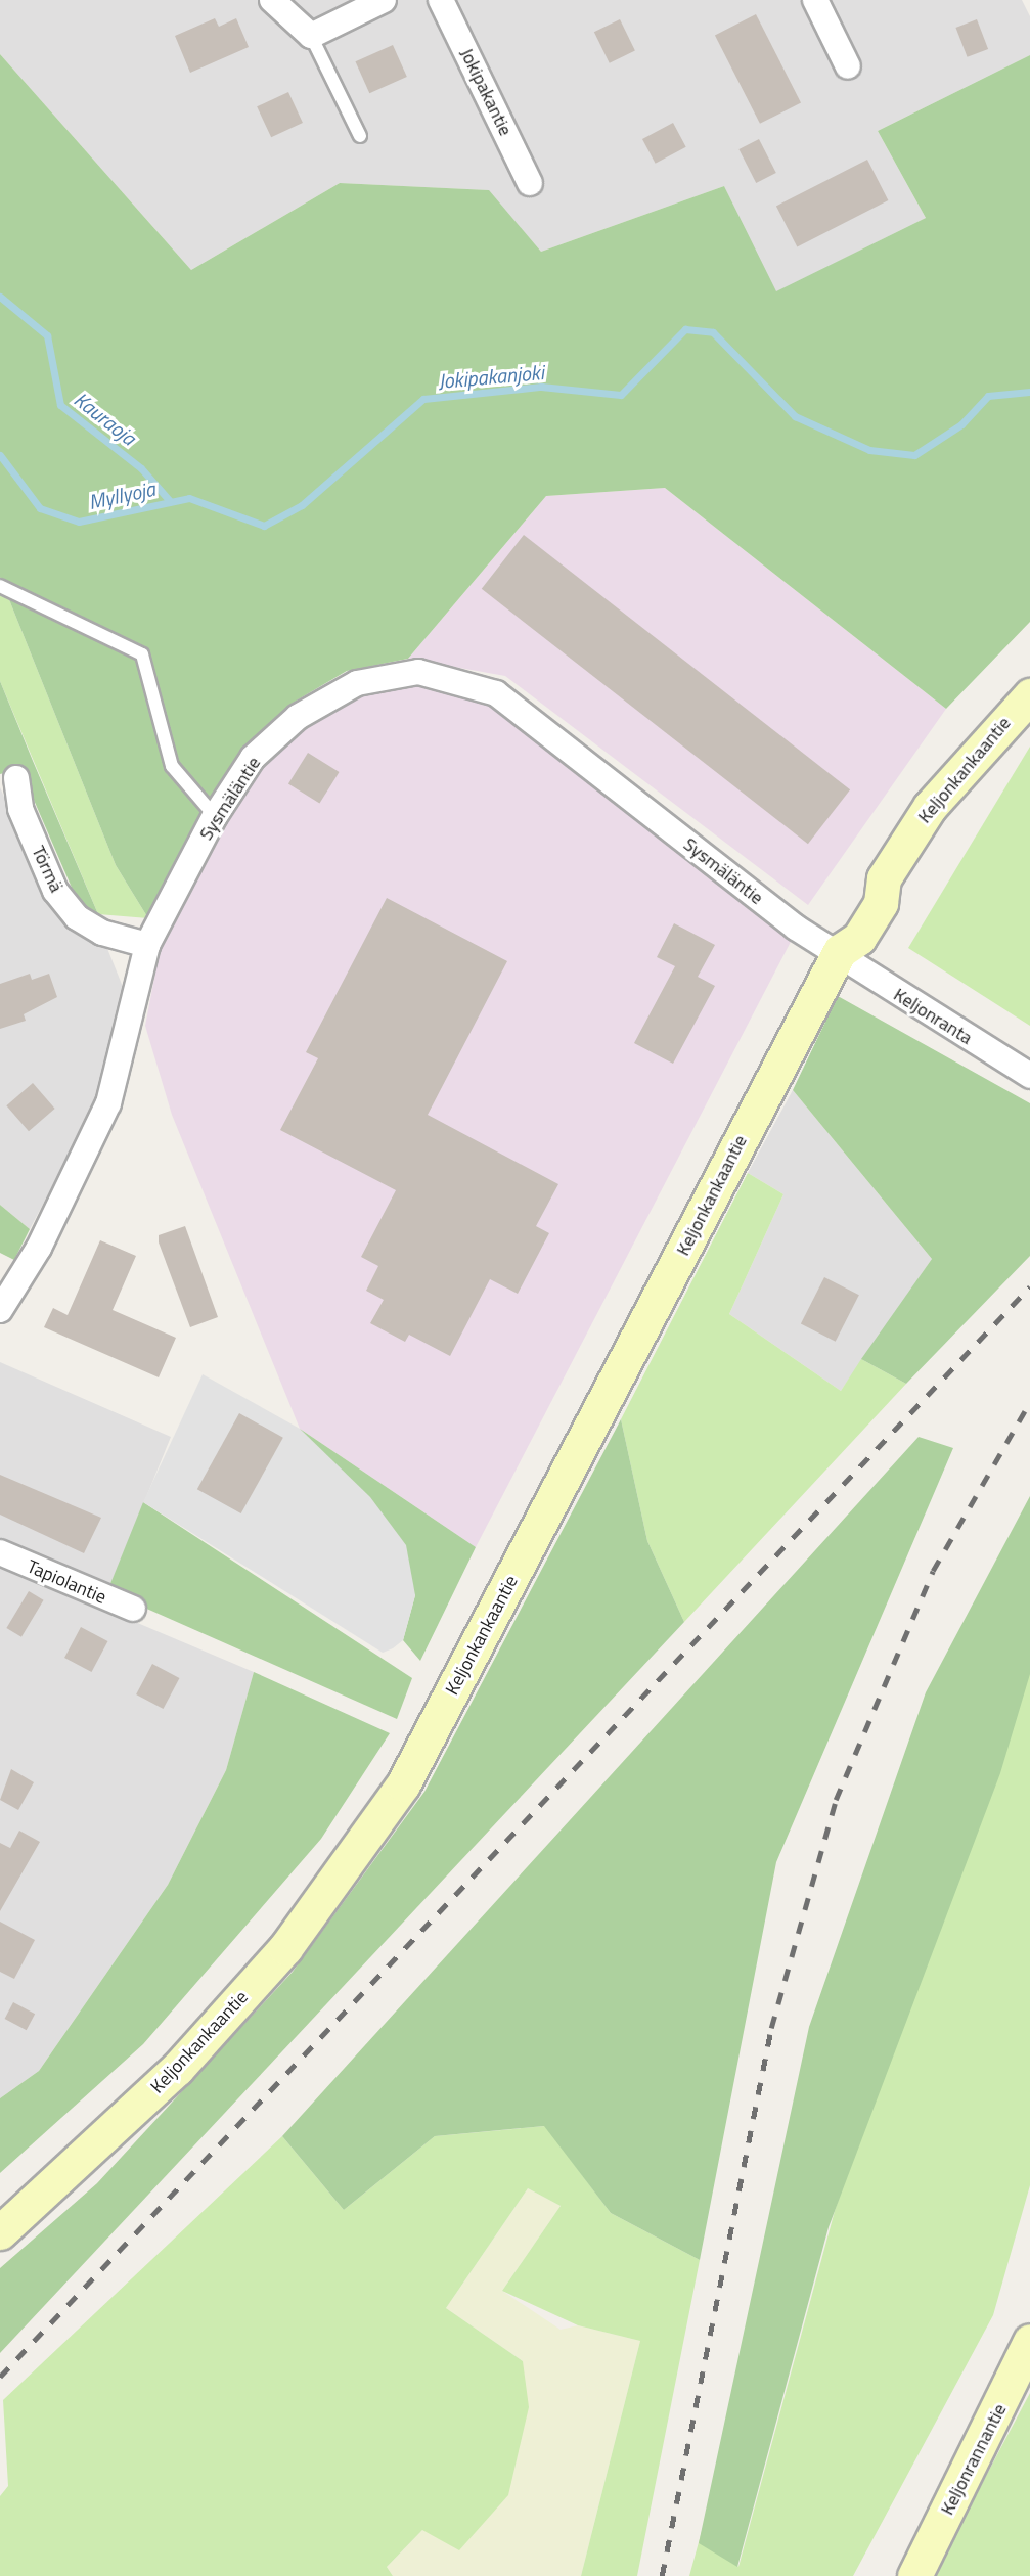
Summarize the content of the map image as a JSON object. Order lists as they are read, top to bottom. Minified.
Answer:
{"streets":{"main road":["Keljonkankaantie","Keljonrannantie"],"street":["Jokipakantie","Sysmäläntie","Törmä","Keljonranta","Tapiolantie"]},"crossings":[["Keljonkankaantie","Sysmäläntie"],["Keljonkankaantie","Keljonranta"],["Sysmäläntie","Törmä"],["Sysmäläntie","Keljonranta"]],"water":["Jokipakanjoki","Kauraoja","Myllyoja"]}
